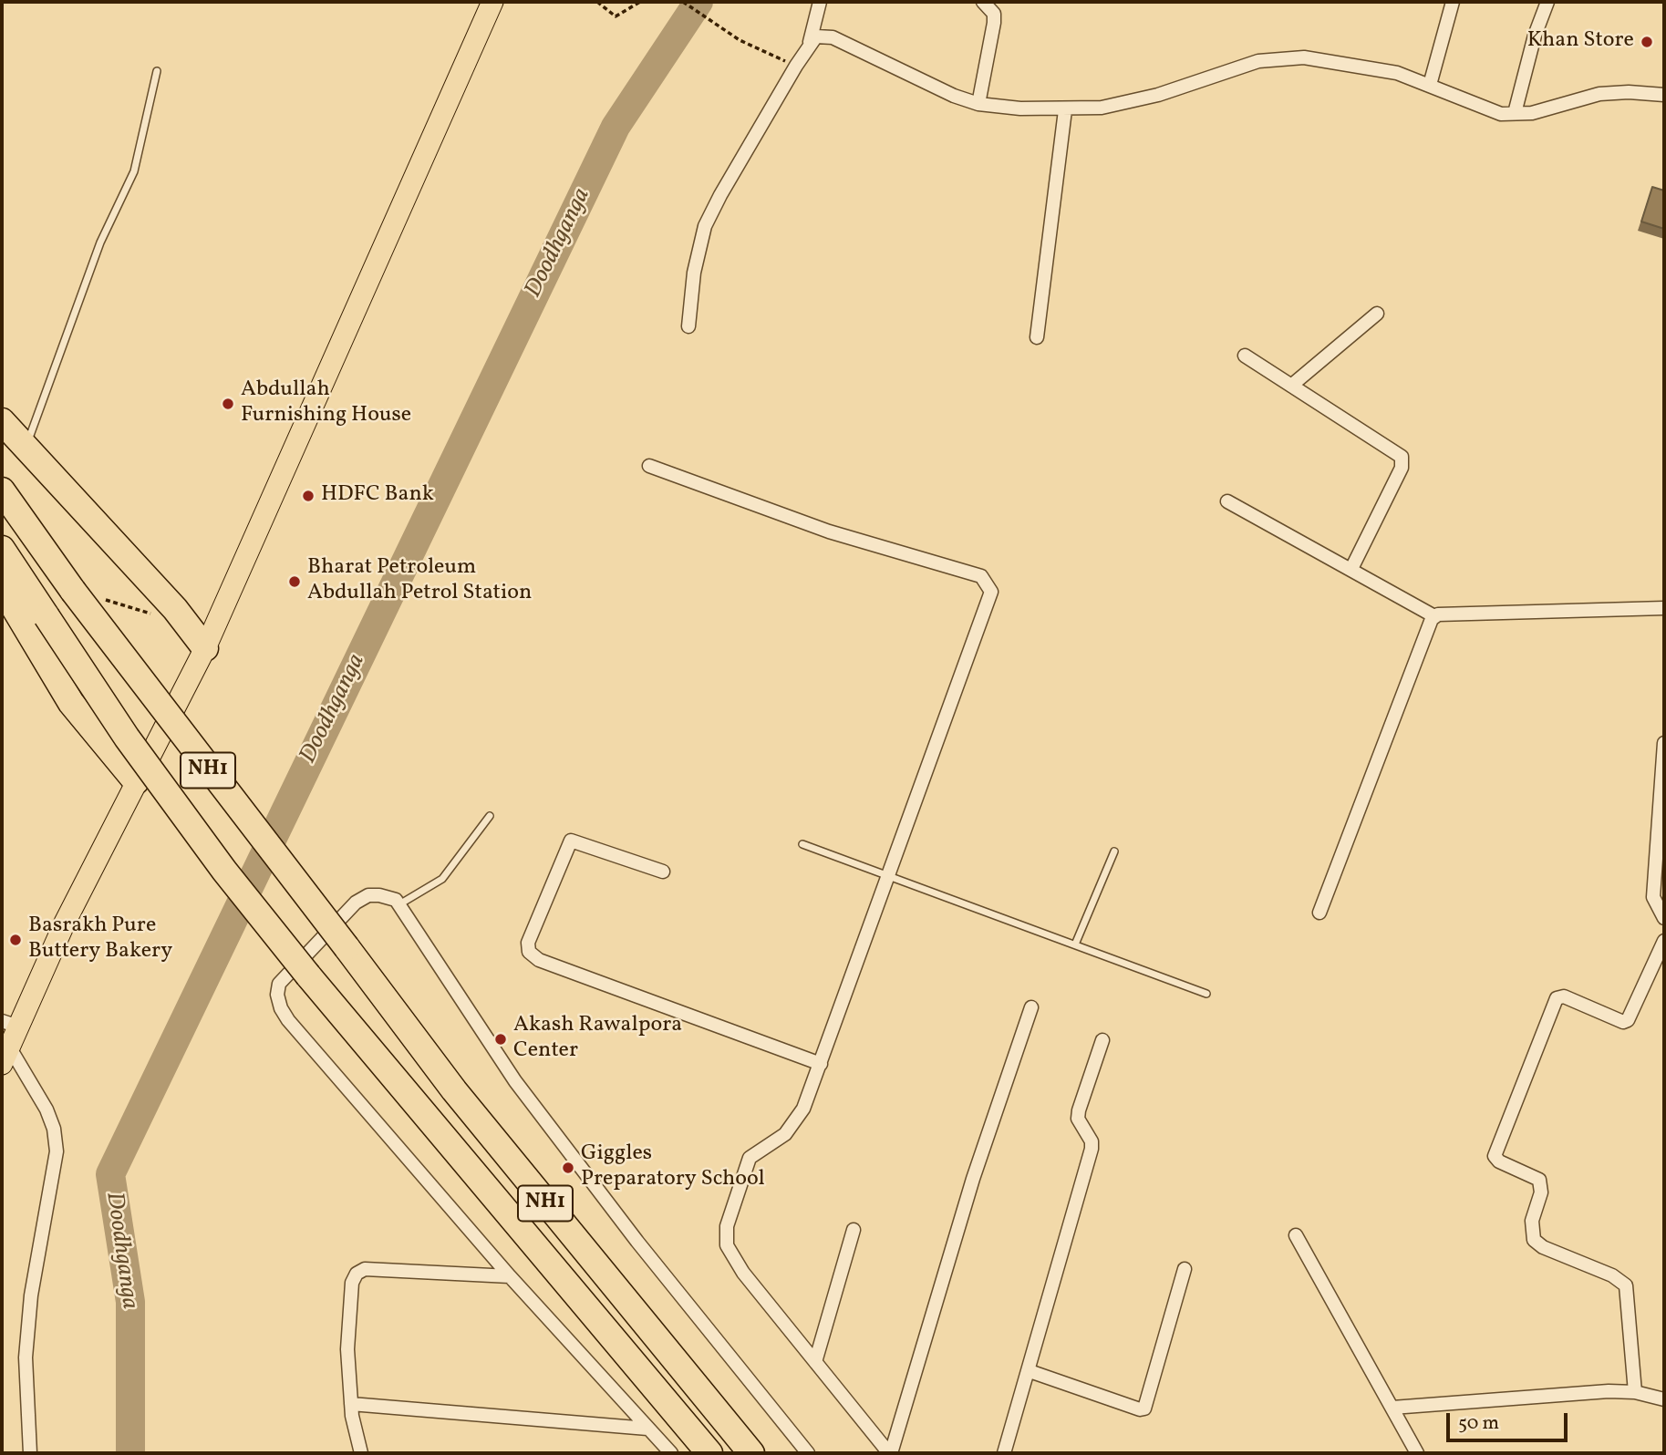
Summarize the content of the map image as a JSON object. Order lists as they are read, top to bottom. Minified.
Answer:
{"streets":{"highway":["NH1"]},"water":["Doodhganga"],"places":["Khan Store","Abdullah Furnishing House","HDFC Bank","Bharat Petroleum Abdullah Petrol Station","Basrakh Pure Buttery Bakery","Akash Rawalpora Center","Giggles Preparatory School"],"scale_bar":"50 m"}
